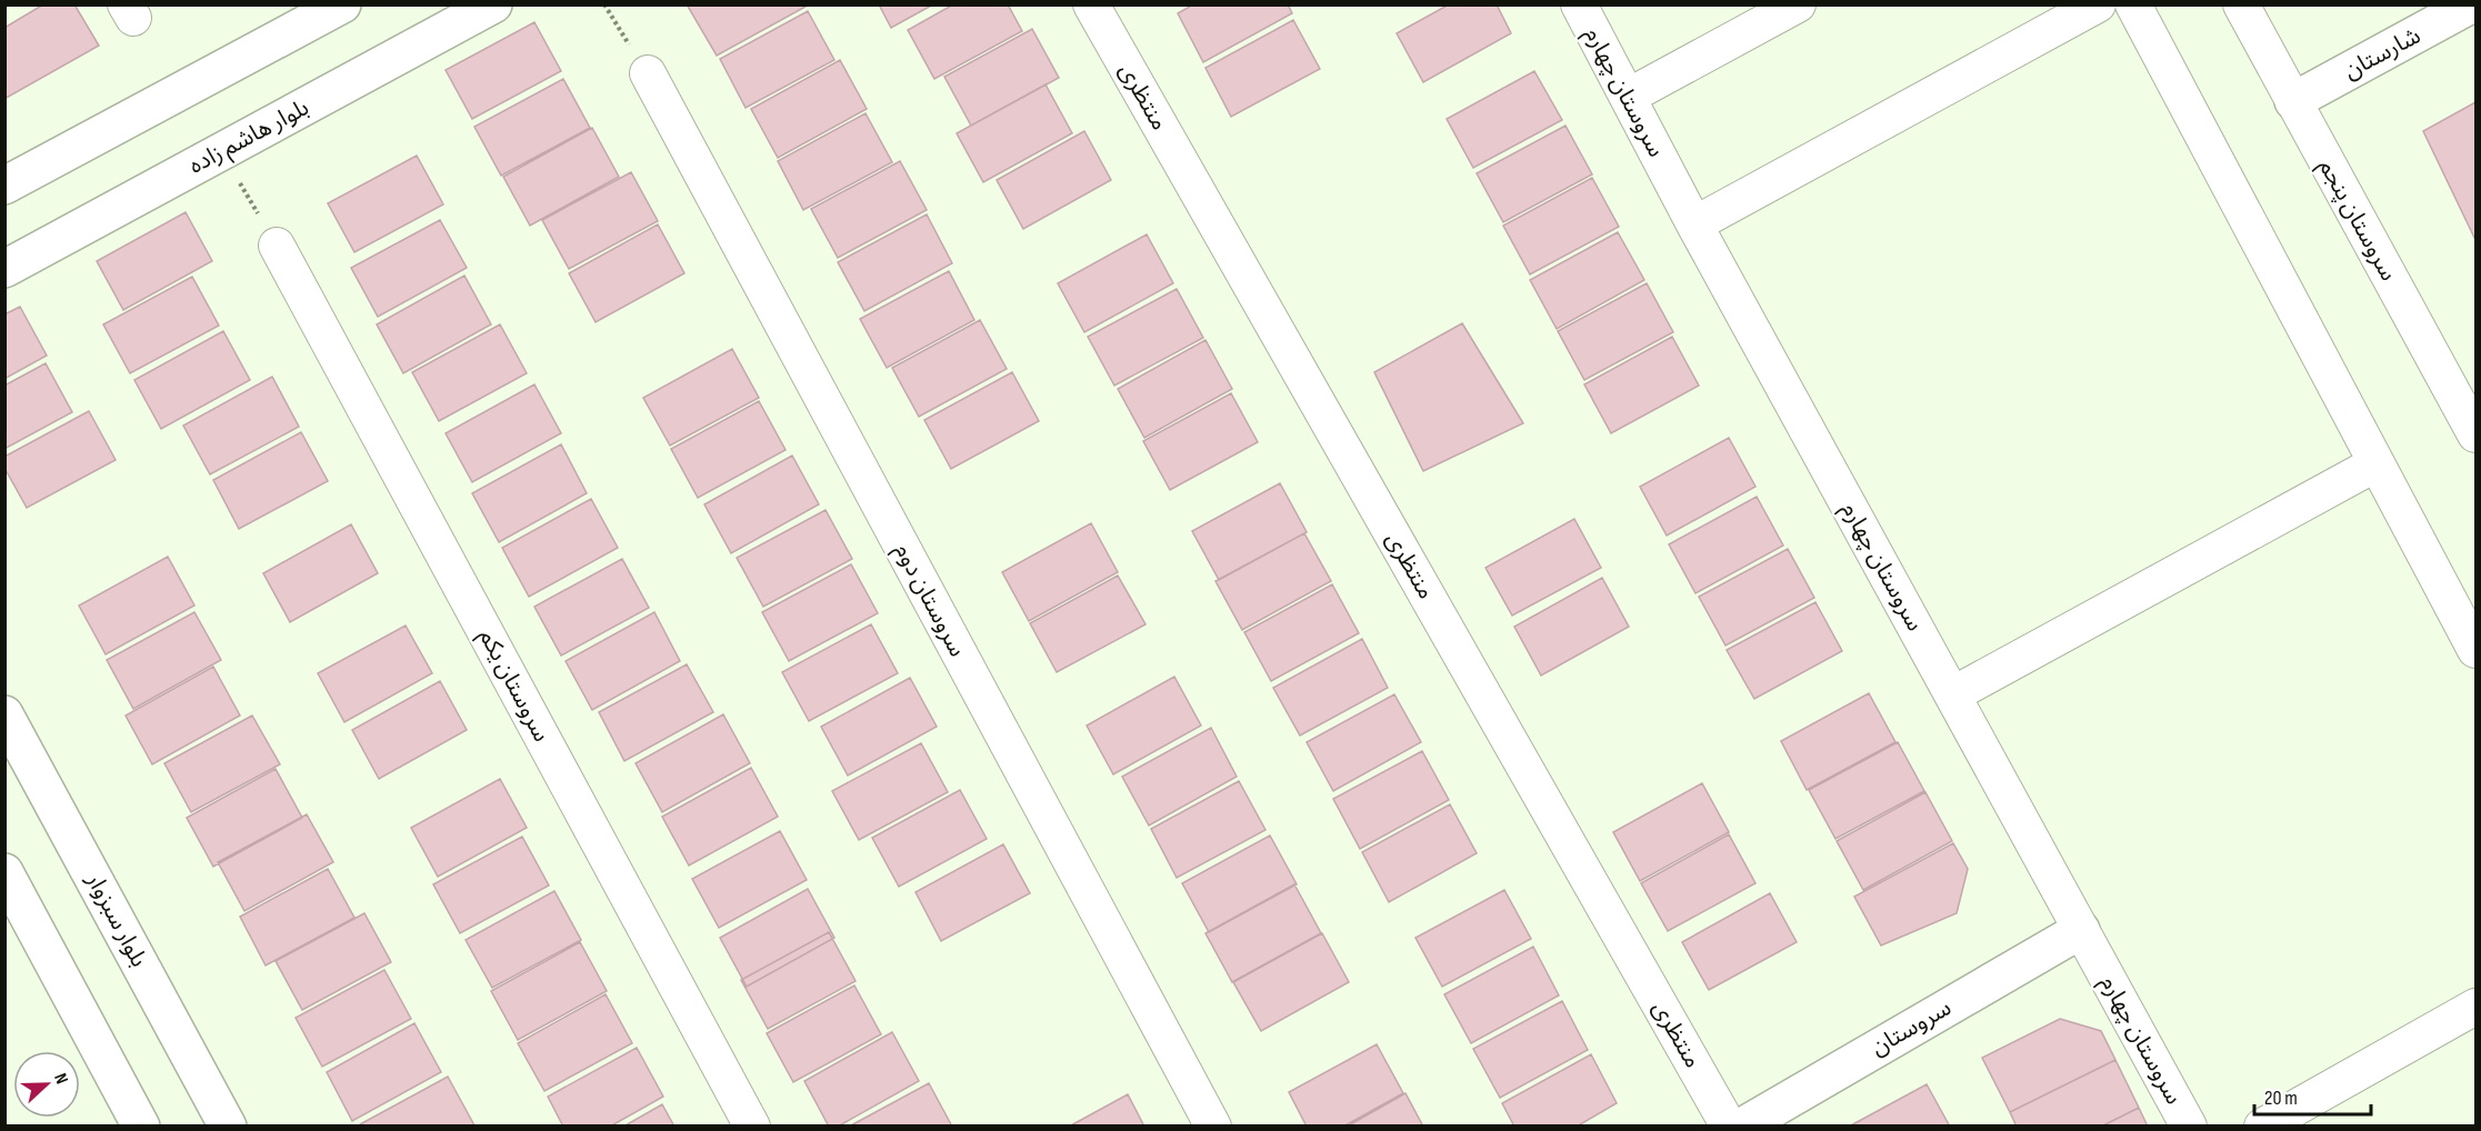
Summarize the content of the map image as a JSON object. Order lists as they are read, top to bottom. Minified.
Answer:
{"streets":{"street":["شارستان","سروستان چهارم","منتظری","بلوار هاشم زاده","سروستان پنجم","سروستان دوم","سروستان یکم","بلوار سبزوار","سروستان"]},"crossings":[["شارستان","سروستان پنجم"],["سروستان چهارم","سروستان"]],"scale_bar":"20 m","north":"right"}
